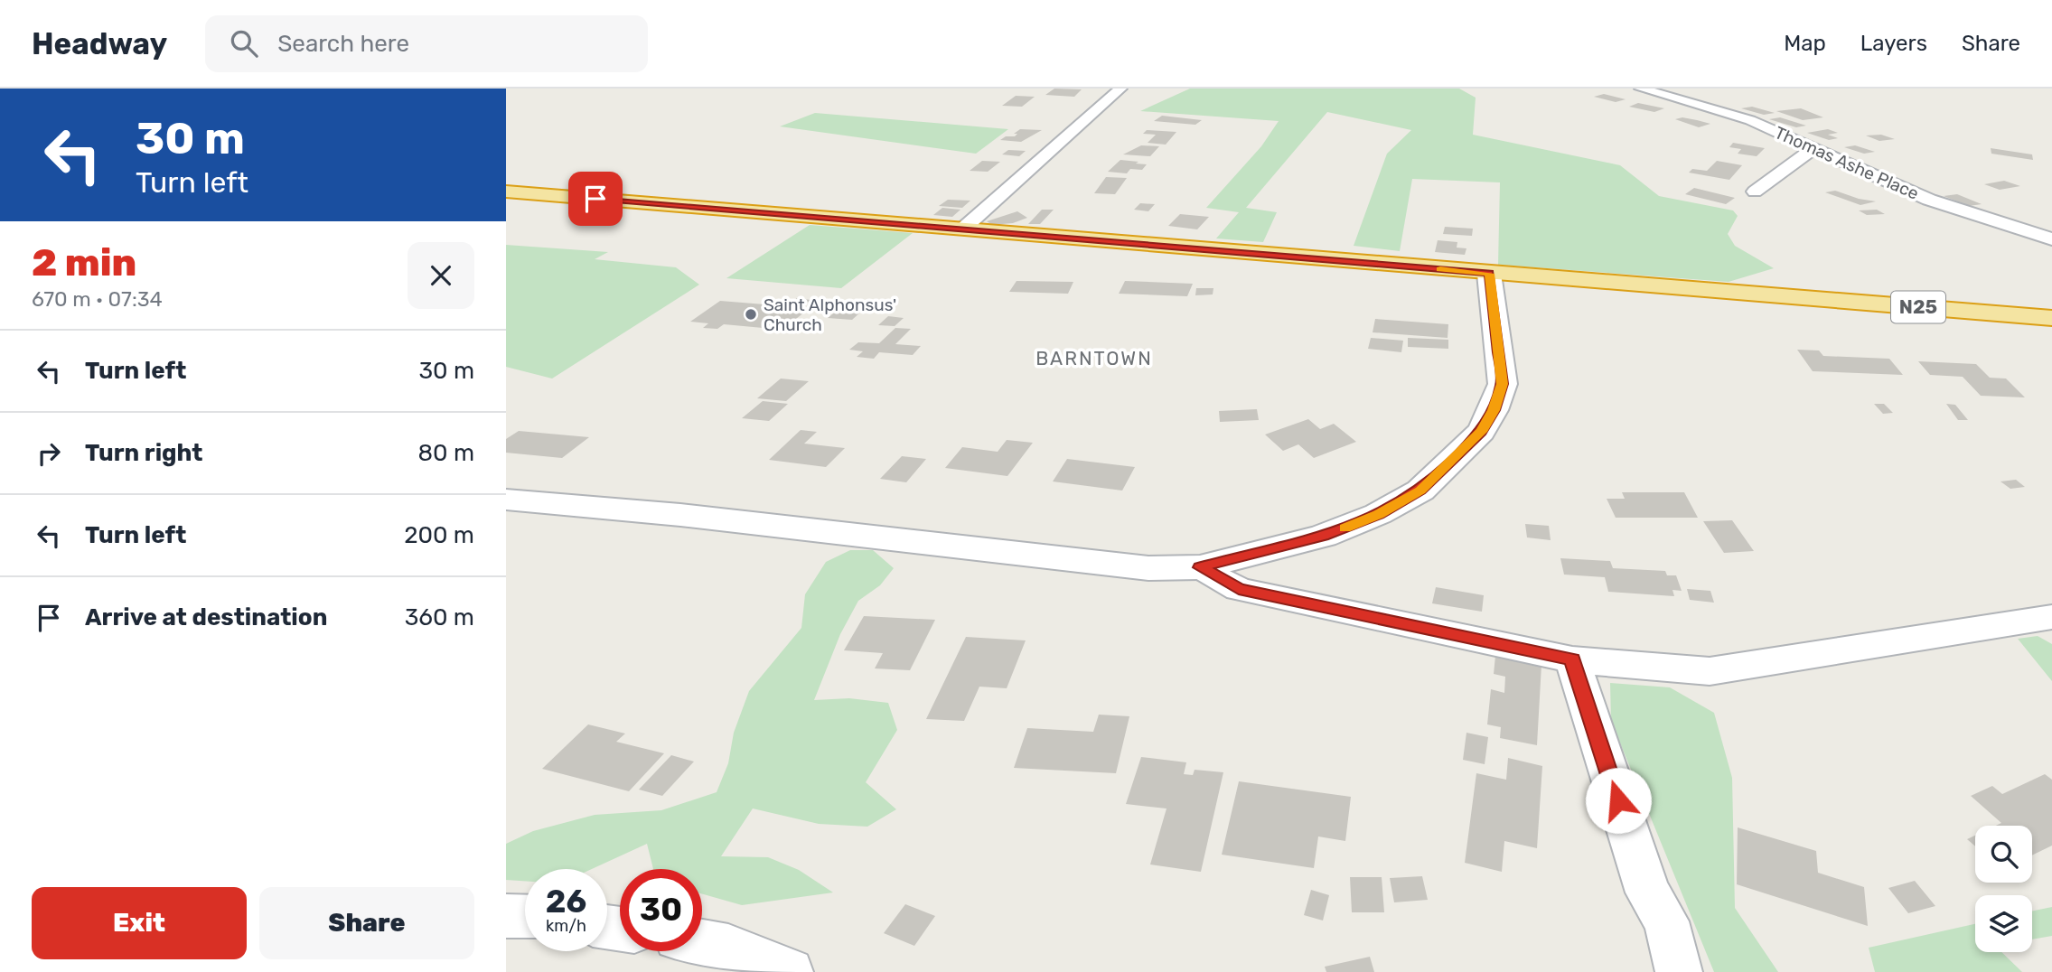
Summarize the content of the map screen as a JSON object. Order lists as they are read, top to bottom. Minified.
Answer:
{"streets":{"highway":["N25"],"street":["Thomas Ashe Place"]},"districts":["BARNTOWN"],"places":["Saint Alphonsus' Church"],"page":{"header":"Headway","search":"Search here","nav":["Map","Layers","Share"],"turn":["30 m","Turn left"],"heading":["2 min","670 m · 07:34"],"list":[{"name":"Turn left","value":"30 m"},{"name":"Turn right","value":"80 m"},{"name":"Turn left","value":"200 m"},{"name":"Arrive at destination","value":"360 m"}],"speed":"26 km/h","limit":"30","buttons":["Exit","Share"]}}
